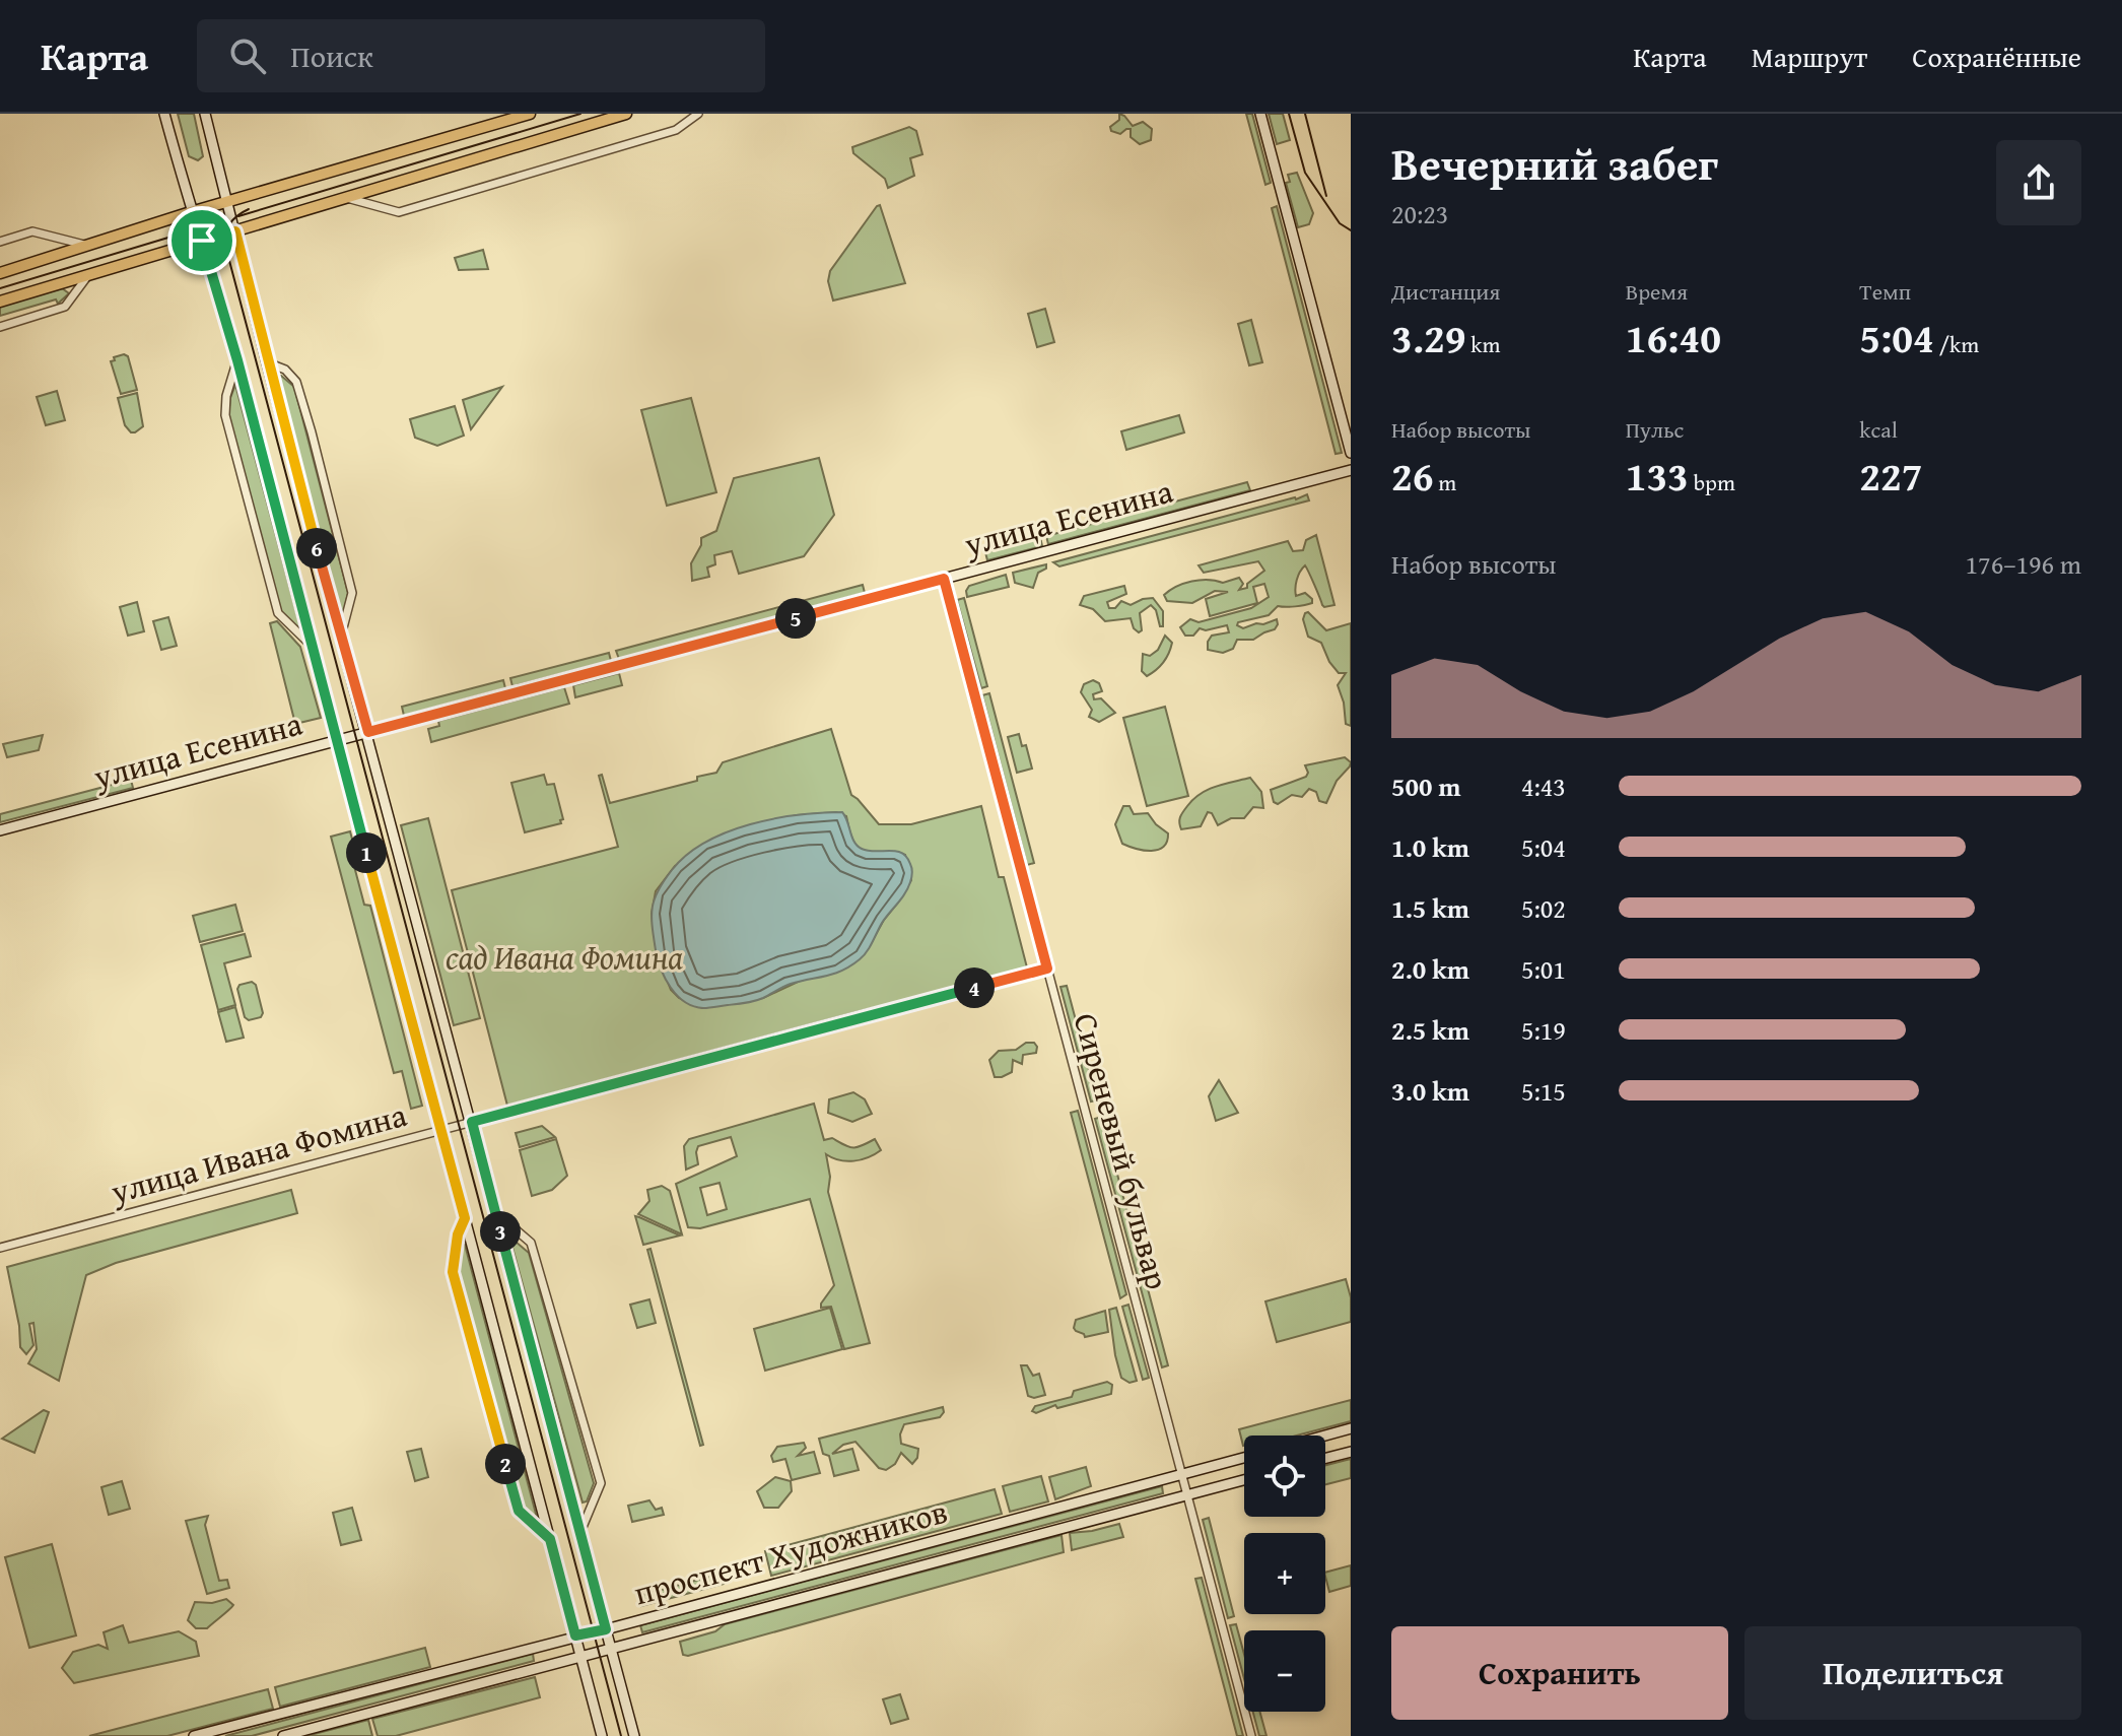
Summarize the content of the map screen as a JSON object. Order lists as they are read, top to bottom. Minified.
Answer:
{"streets":{"street":["улица Есенина","Сиреневый бульвар","улица Ивана Фомина","проспект Художников"]},"crossings":[["улица Есенина","Сиреневый бульвар"],["Сиреневый бульвар","улица Ивана Фомина"],["Сиреневый бульвар","проспект Художников"]],"parks":["сад Ивана Фомина"],"page":{"header":"Карта","search":"Поиск","nav":["Карта","Маршрут","Сохранённые"],"heading":["Вечерний забег","20:23"],"stats":[["Дистанция","3.29 km"],["Время","16:40"],["Темп","5:04 /km"],["Набор высоты","26 m"],["Пульс","133 bpm"],["kcal","227"]],"pins":["6","5","1","4","3","2"],"chart":["Набор высоты","176–196 m"],"list":[{"name":"500 m","note":"4:43"},{"name":"1.0 km","note":"5:04"},{"name":"1.5 km","note":"5:02"},{"name":"2.0 km","note":"5:01"},{"name":"2.5 km","note":"5:19"},{"name":"3.0 km","note":"5:15"}],"map_buttons":["+","−"],"buttons":["Сохранить","Поделиться"]}}
